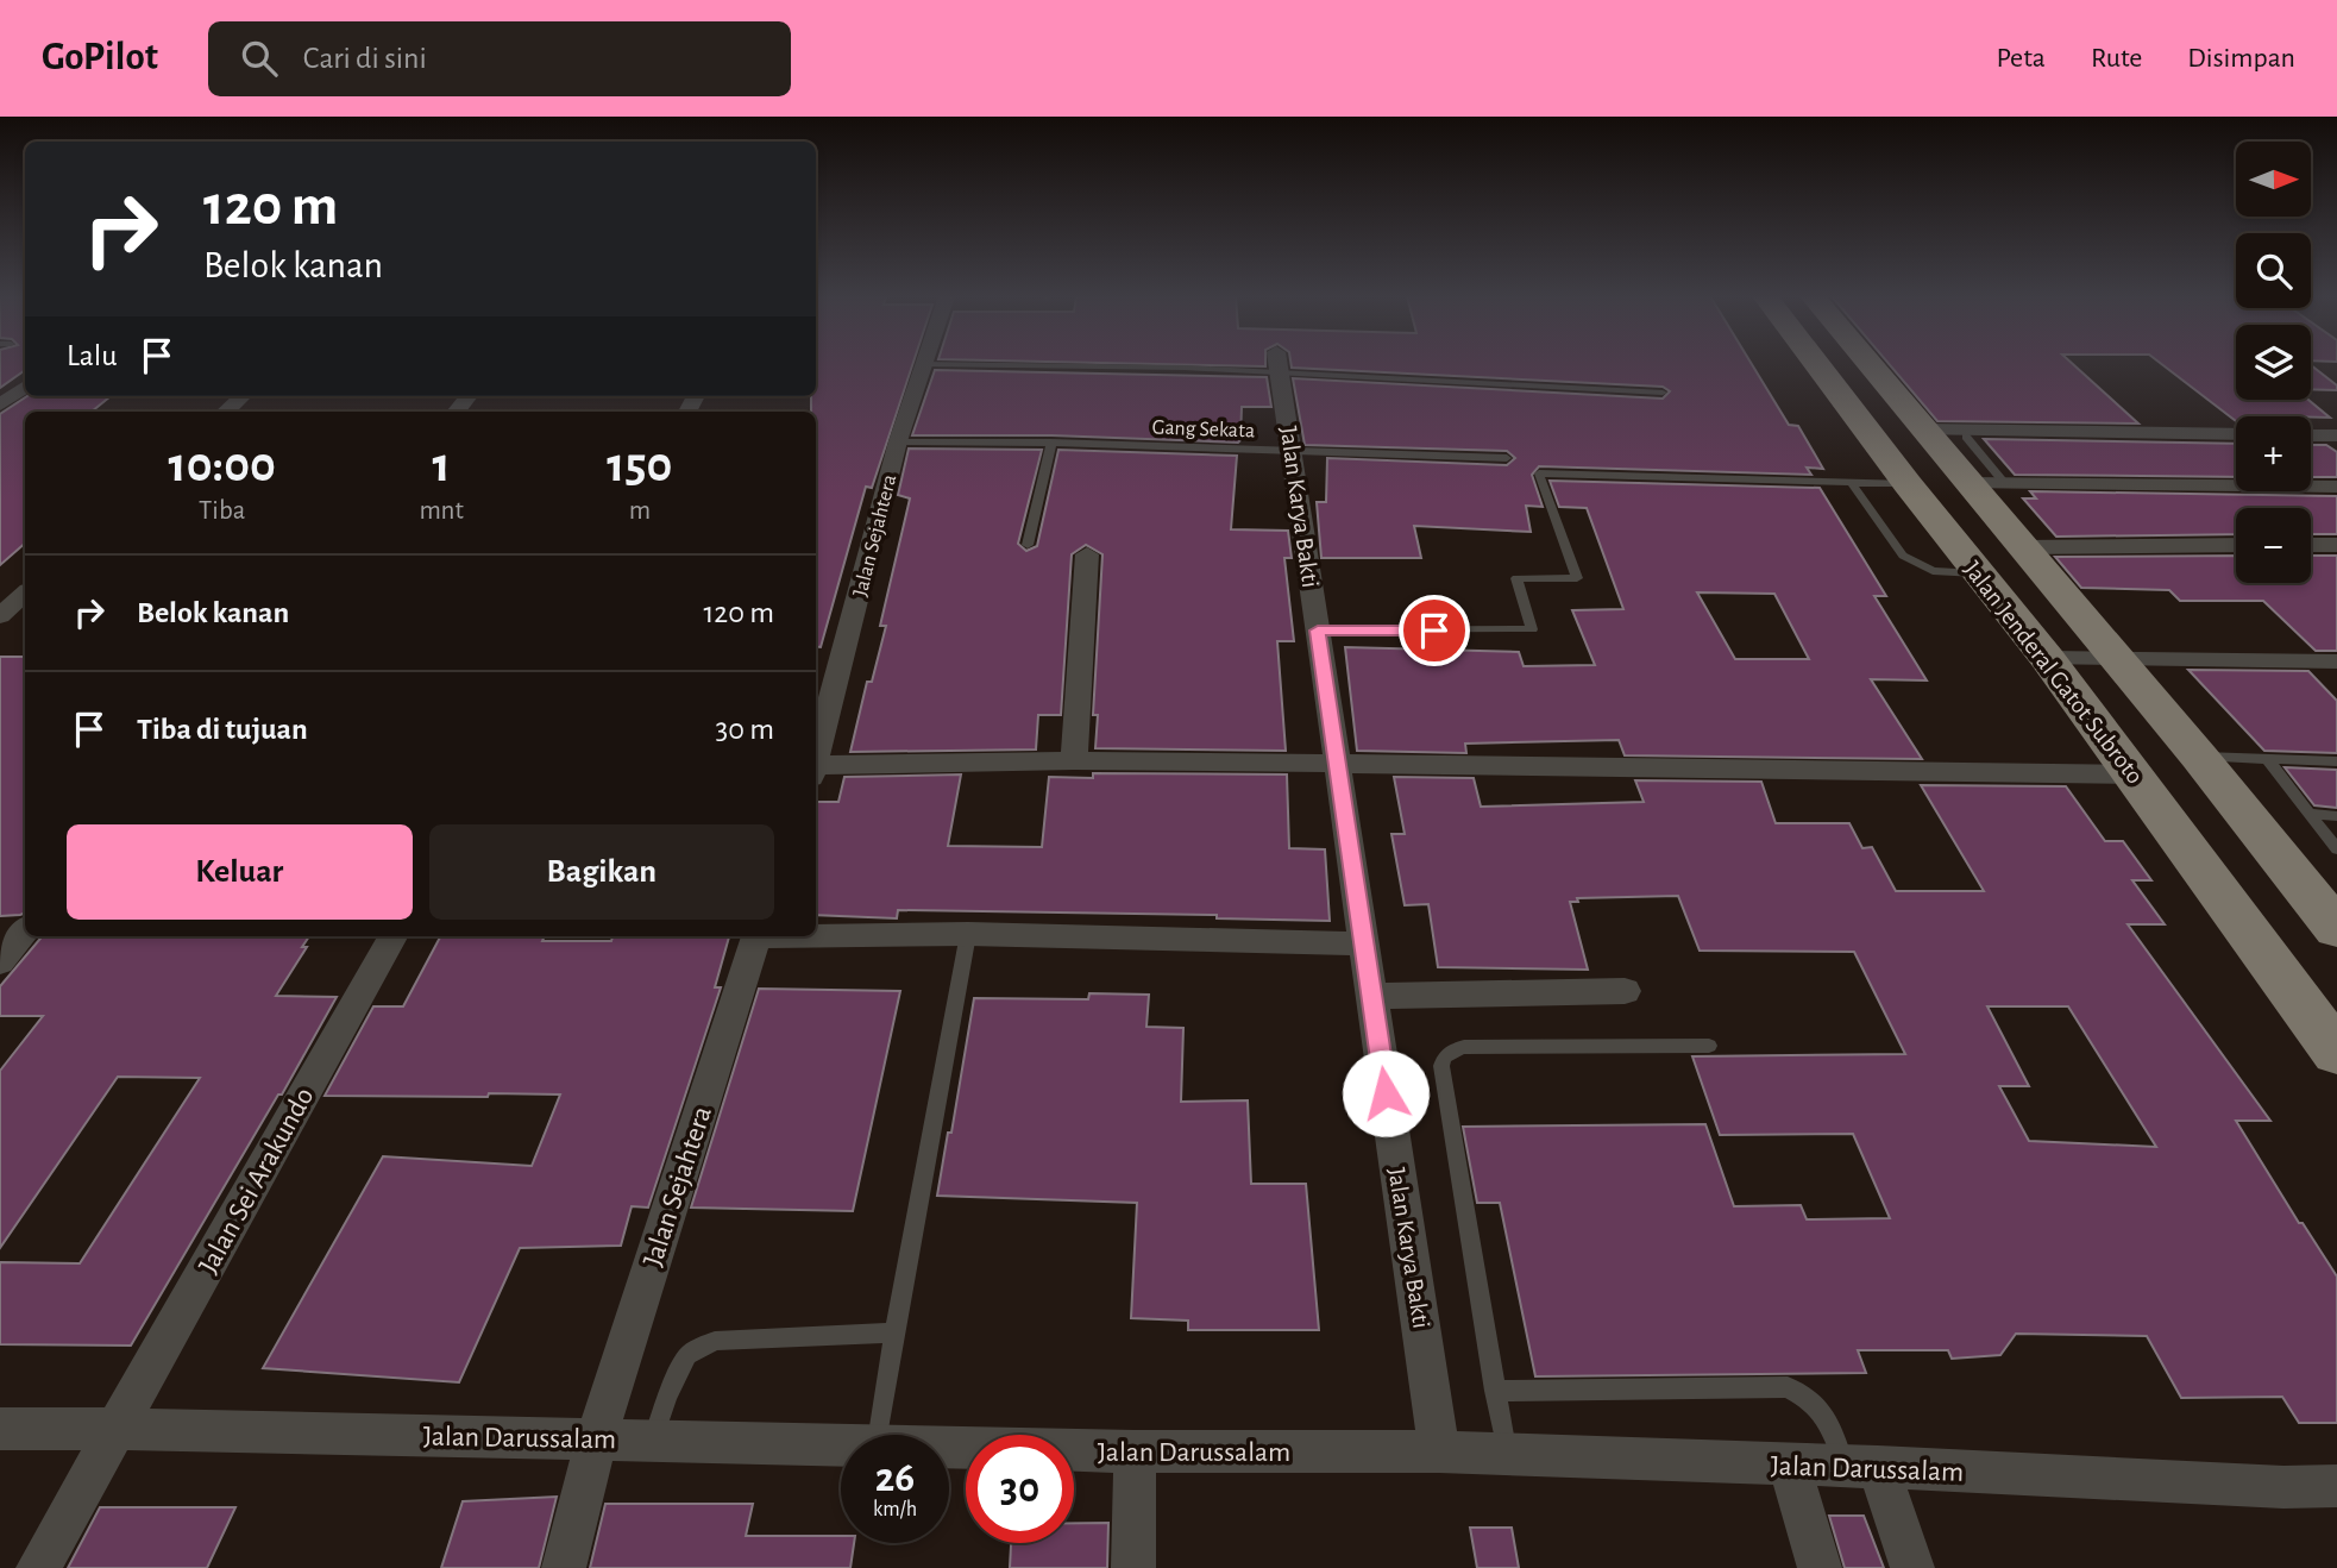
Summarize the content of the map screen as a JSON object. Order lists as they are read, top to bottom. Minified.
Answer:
{"streets":{"main road":["Jalan Jenderal Gatot Subroto"],"street":["Jalan Karya Bakti","Jalan Sejahtera","Jalan Sei Arakundo","Jalan Darussalam"],"lane":["Gang Sekata"]},"crossings":[["Gang Sekata","Jalan Karya Bakti"],["Gang Sekata","Jalan Sejahtera"],["Jalan Karya Bakti","Jalan Darussalam"],["Jalan Sejahtera","Jalan Darussalam"],["Jalan Sei Arakundo","Jalan Darussalam"]],"north":"right","page":{"header":"GoPilot","search":"Cari di sini","nav":["Peta","Rute","Disimpan"],"map_buttons":["+","−"],"turn":["120 m","Belok kanan"],"then":"Lalu","eta":["10:00","Tiba","1","mnt","150","m"],"list":[{"name":"Belok kanan","value":"120 m"},{"name":"Tiba di tujuan","value":"30 m"}],"buttons":["Keluar","Bagikan"],"speed":"26 km/h","limit":"30"}}
